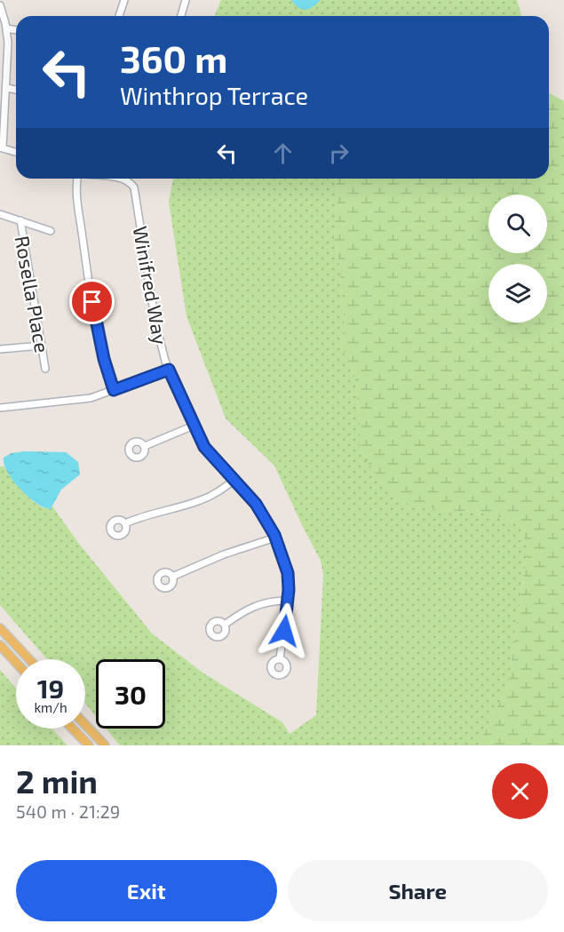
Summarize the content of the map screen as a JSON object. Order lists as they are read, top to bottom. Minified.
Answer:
{"streets":{"street":["Winifred Way","Rosella Place"]},"page":{"turn":["360 m","Winthrop Terrace"],"speed":"19 km/h","limit":"30","heading":["2 min","540 m · 21:29"],"buttons":["Exit","Share"]}}
